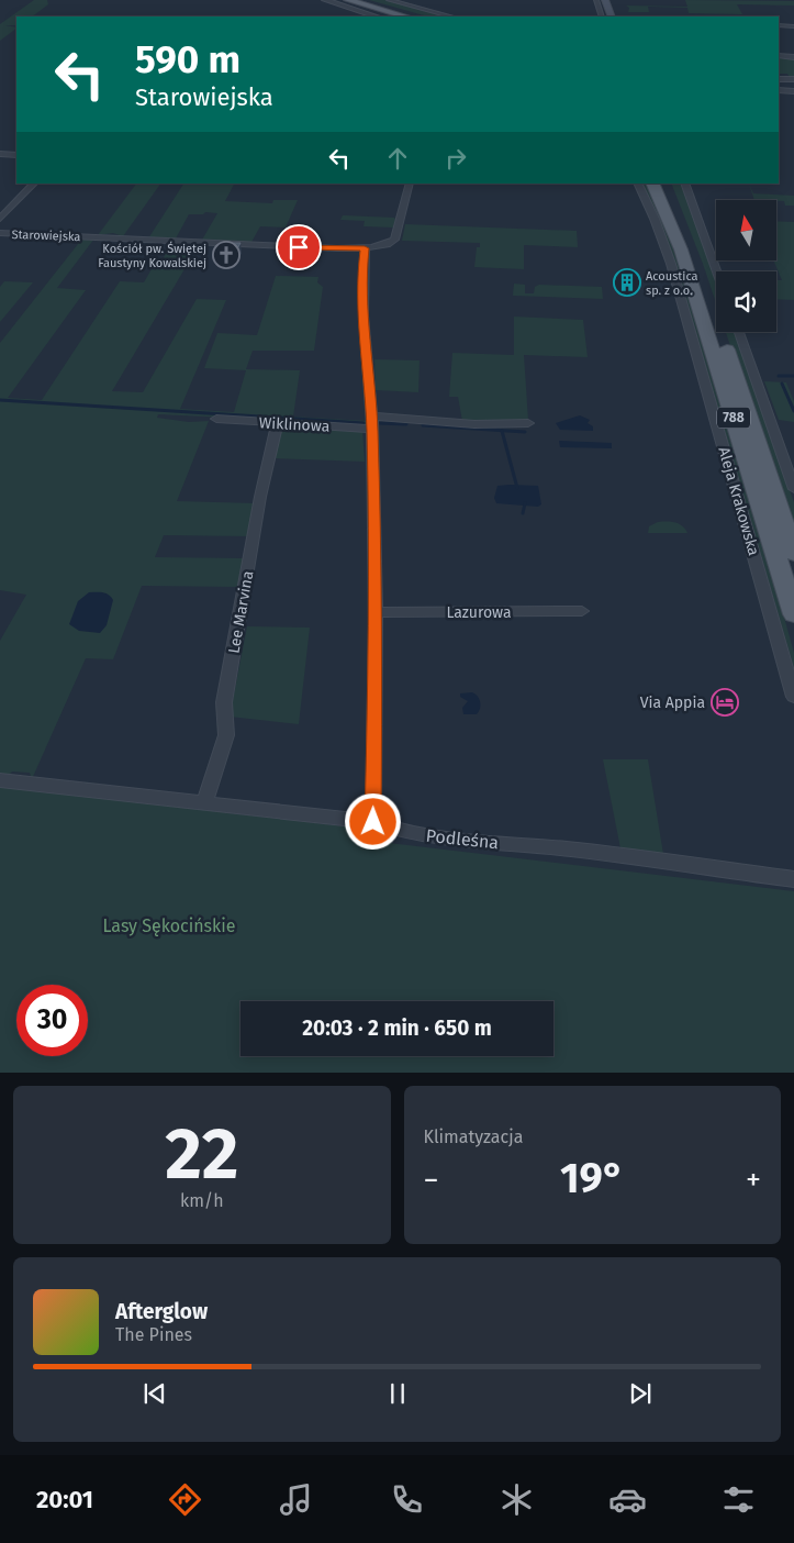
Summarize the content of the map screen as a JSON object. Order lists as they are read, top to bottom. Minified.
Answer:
{"streets":{"main road":["788","Aleja Krakowska"],"street":["Starowiejska","Wiklinowa","Lee Marvina","Lazurowa","Podleśna"]},"crossings":[["Wiklinowa","Lee Marvina"],["Lee Marvina","Podleśna"]],"parks":["Lasy Sękocińskie"],"places":{"church":["Kościół pw. Świętej Faustyny Kowalskiej"],"building":["Acoustica sp. z o.o."],"hotel":["Via Appia"]},"north":"top","page":{"turn":["590 m","Starowiejska"],"limit":"30","trip":"20:03 · 2 min · 650 m","tile":[["22","km/h"],"Klimatyzacja"],"heat":["−","19°","+"],"song":["Afterglow","The Pines"],"tabs":"20:01"}}
